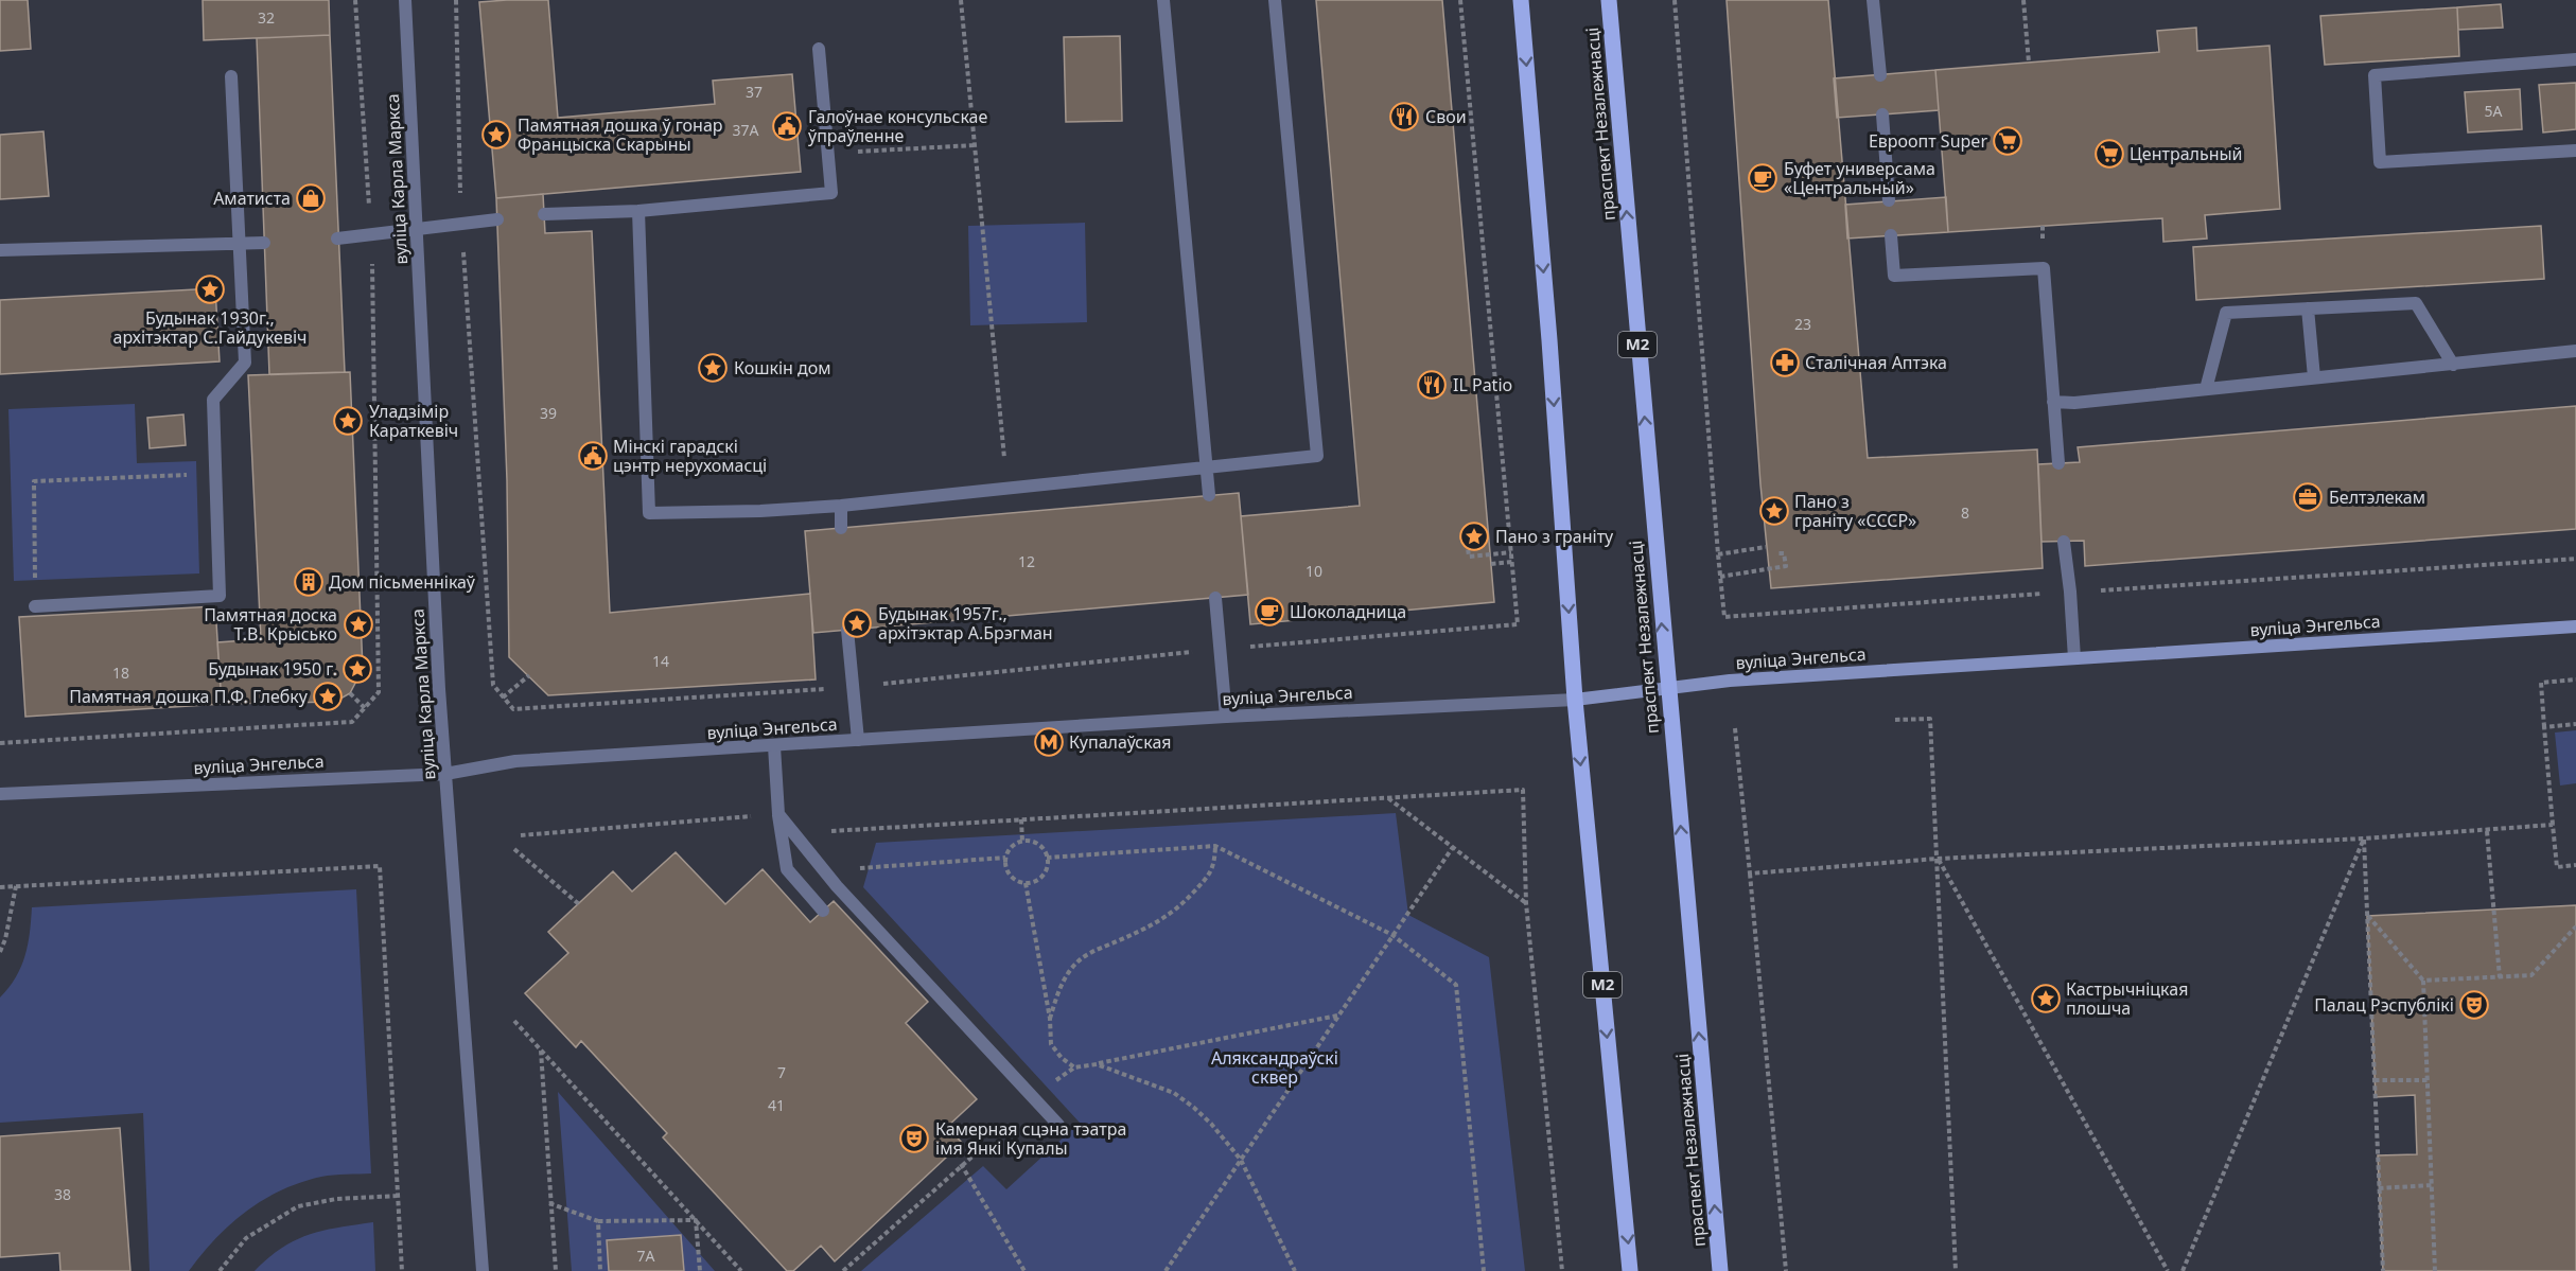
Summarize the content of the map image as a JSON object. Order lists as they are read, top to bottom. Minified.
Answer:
{"streets":{"main road":["праспект Незалежнасці","М2","вуліца Энгельса"],"street":["вуліца Карла Маркса"]},"crossings":[["праспект Незалежнасці","вуліца Энгельса"],["вуліца Карла Маркса","вуліца Энгельса"],["М2","вуліца Энгельса"]],"parks":["Аляксандраўскі сквер"],"places":{"restaurant":["Свои","IL Patio"],"public building":["Галоўнае консульскае ўпраўленне","Мінскі гарадскі цэнтр нерухомасці"],"place":["Памятная дошка ў гонар Францыска Скарыны","Будынак 1930г., архітэктар С.Гайдукевіч","Кошкін дом","Уладзімір Караткевіч","Пано з граніту «СССР»","Пано з граніту","Будынак 1957г., архітэктар А.Брэгман","Памятная доска Т.В. Крысько","Будынак 1950 г.","Памятная дошка П.Ф. Глебку","Кастрычніцкая плошча"],"supermarket":["Евроопт Super","Центральный"],"cafe":["Буфет универсама «Центральный»","Шоколадница"],"shop":["Аматиста"],"pharmacy":["Сталічная Аптэка"],"office":["Белтэлекам"],"building":["Дом пісьменнікаў"],"metro station":["Купалаўская"],"theatre":["Палац Рэспублікі","Камерная сцэна тэатра імя Янкі Купалы"]},"house_numbers":["32","37","5А","37А","23","39","8","12","10","14","18","7","41","38","7А"]}
